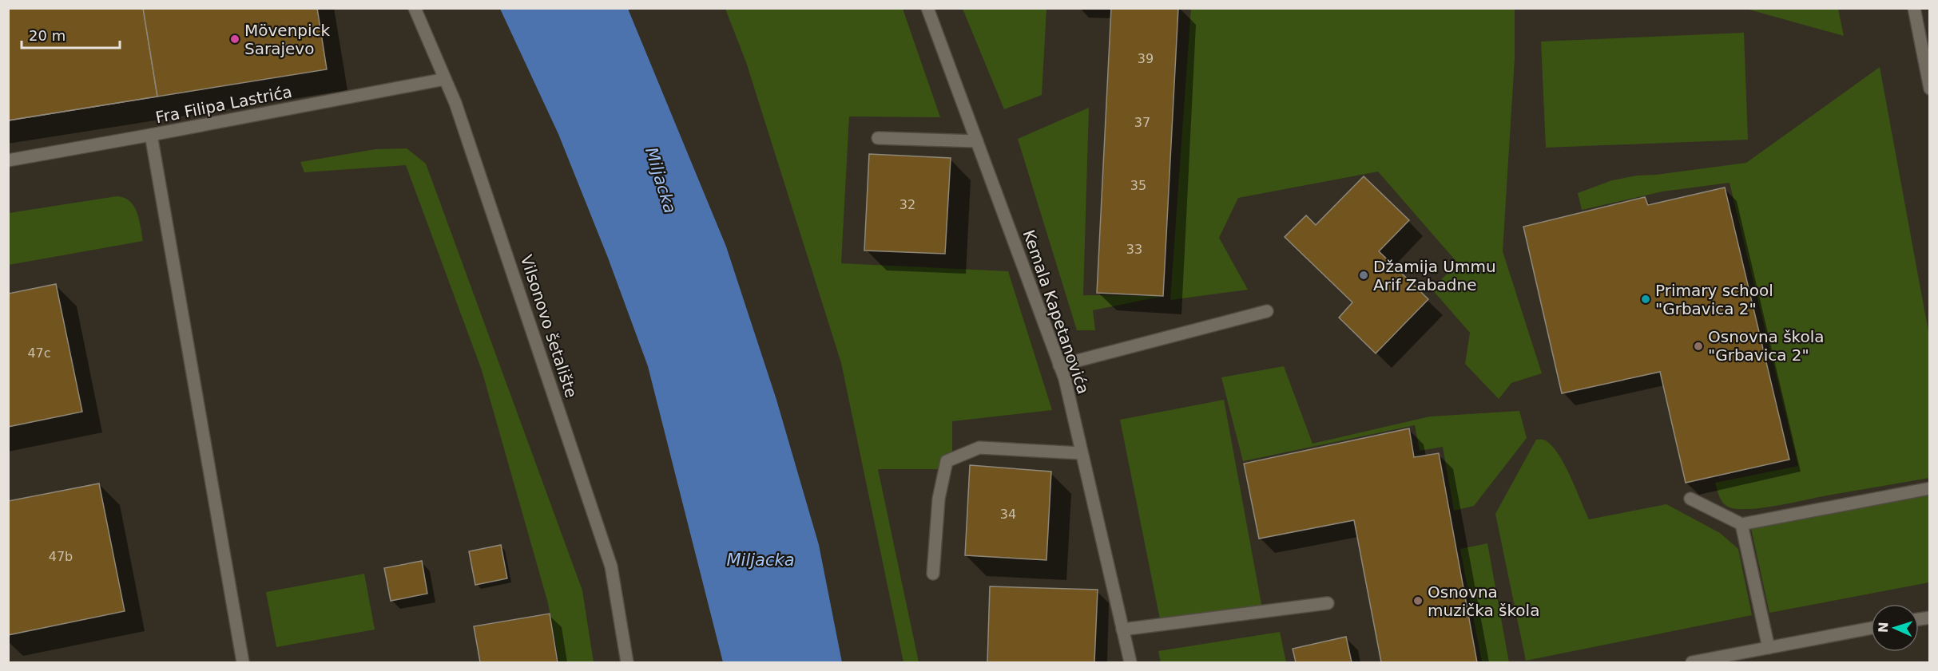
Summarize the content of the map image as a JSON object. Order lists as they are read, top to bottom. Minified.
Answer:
{"streets":{"street":["Fra Filipa Lastrića","Kemala Kapetanovića","Vilsonovo šetalište"]},"crossings":[["Fra Filipa Lastrića","Vilsonovo šetalište"]],"water":["Miljacka"],"places":["Mövenpick Sarajevo","Džamija Ummu Arif Zabadne","Primary school \"Grbavica 2\"","Osnovna škola \"Grbavica 2\"","Osnovna muzička škola"],"house_numbers":["39","37","35","32","33","47c","34","47b"],"scale_bar":"20 m","north":"left"}
